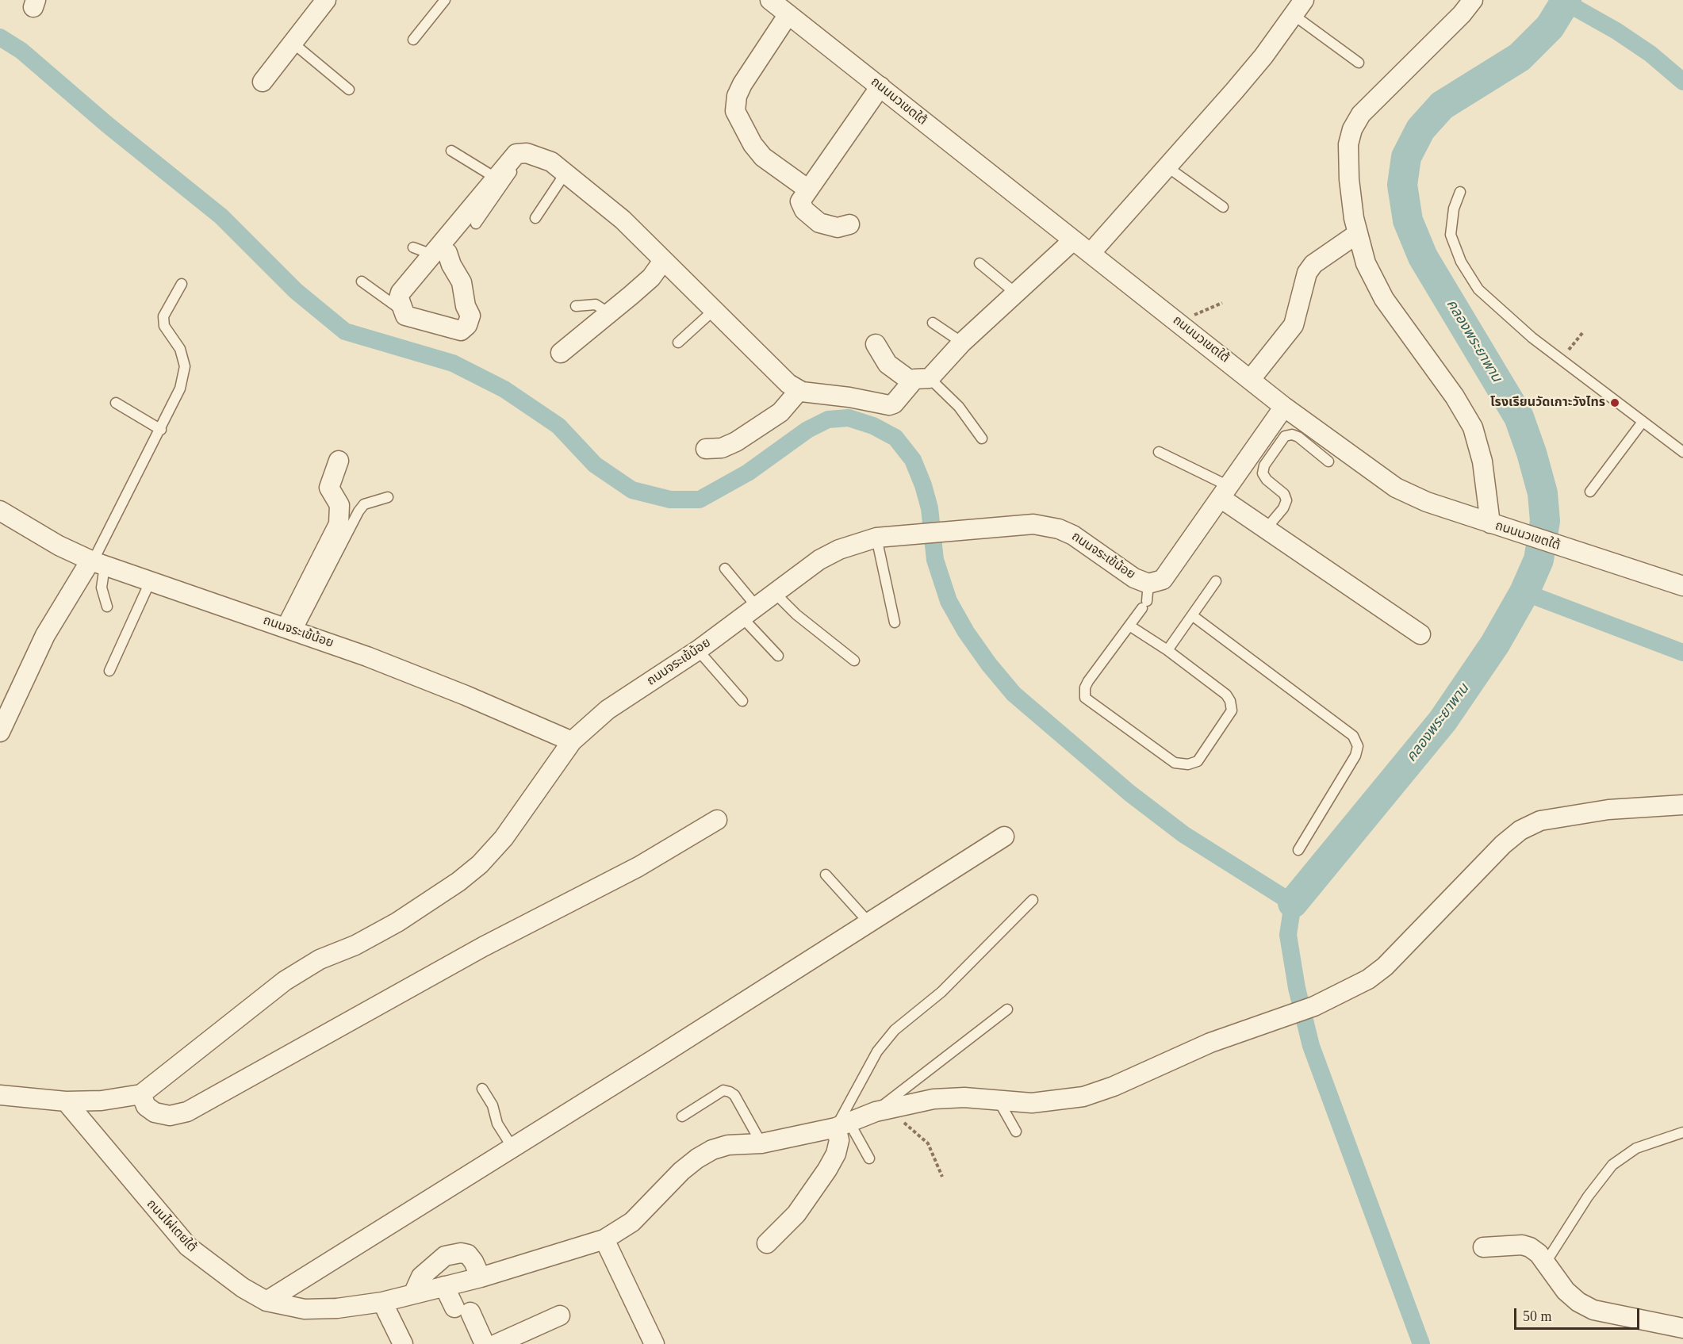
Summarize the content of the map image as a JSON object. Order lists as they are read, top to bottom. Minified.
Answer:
{"streets":{"street":["ถนนนวเขตใต้","ถนนจระเข้น้อย","ถนนไผ่เตยใต้"]},"crossings":[["ถนนนวเขตใต้","ถนนจระเข้น้อย"]],"water":["คลองพระยาพาน"],"places":["โรงเรียนวัดเกาะวังไทร"],"scale_bar":"50 m"}
